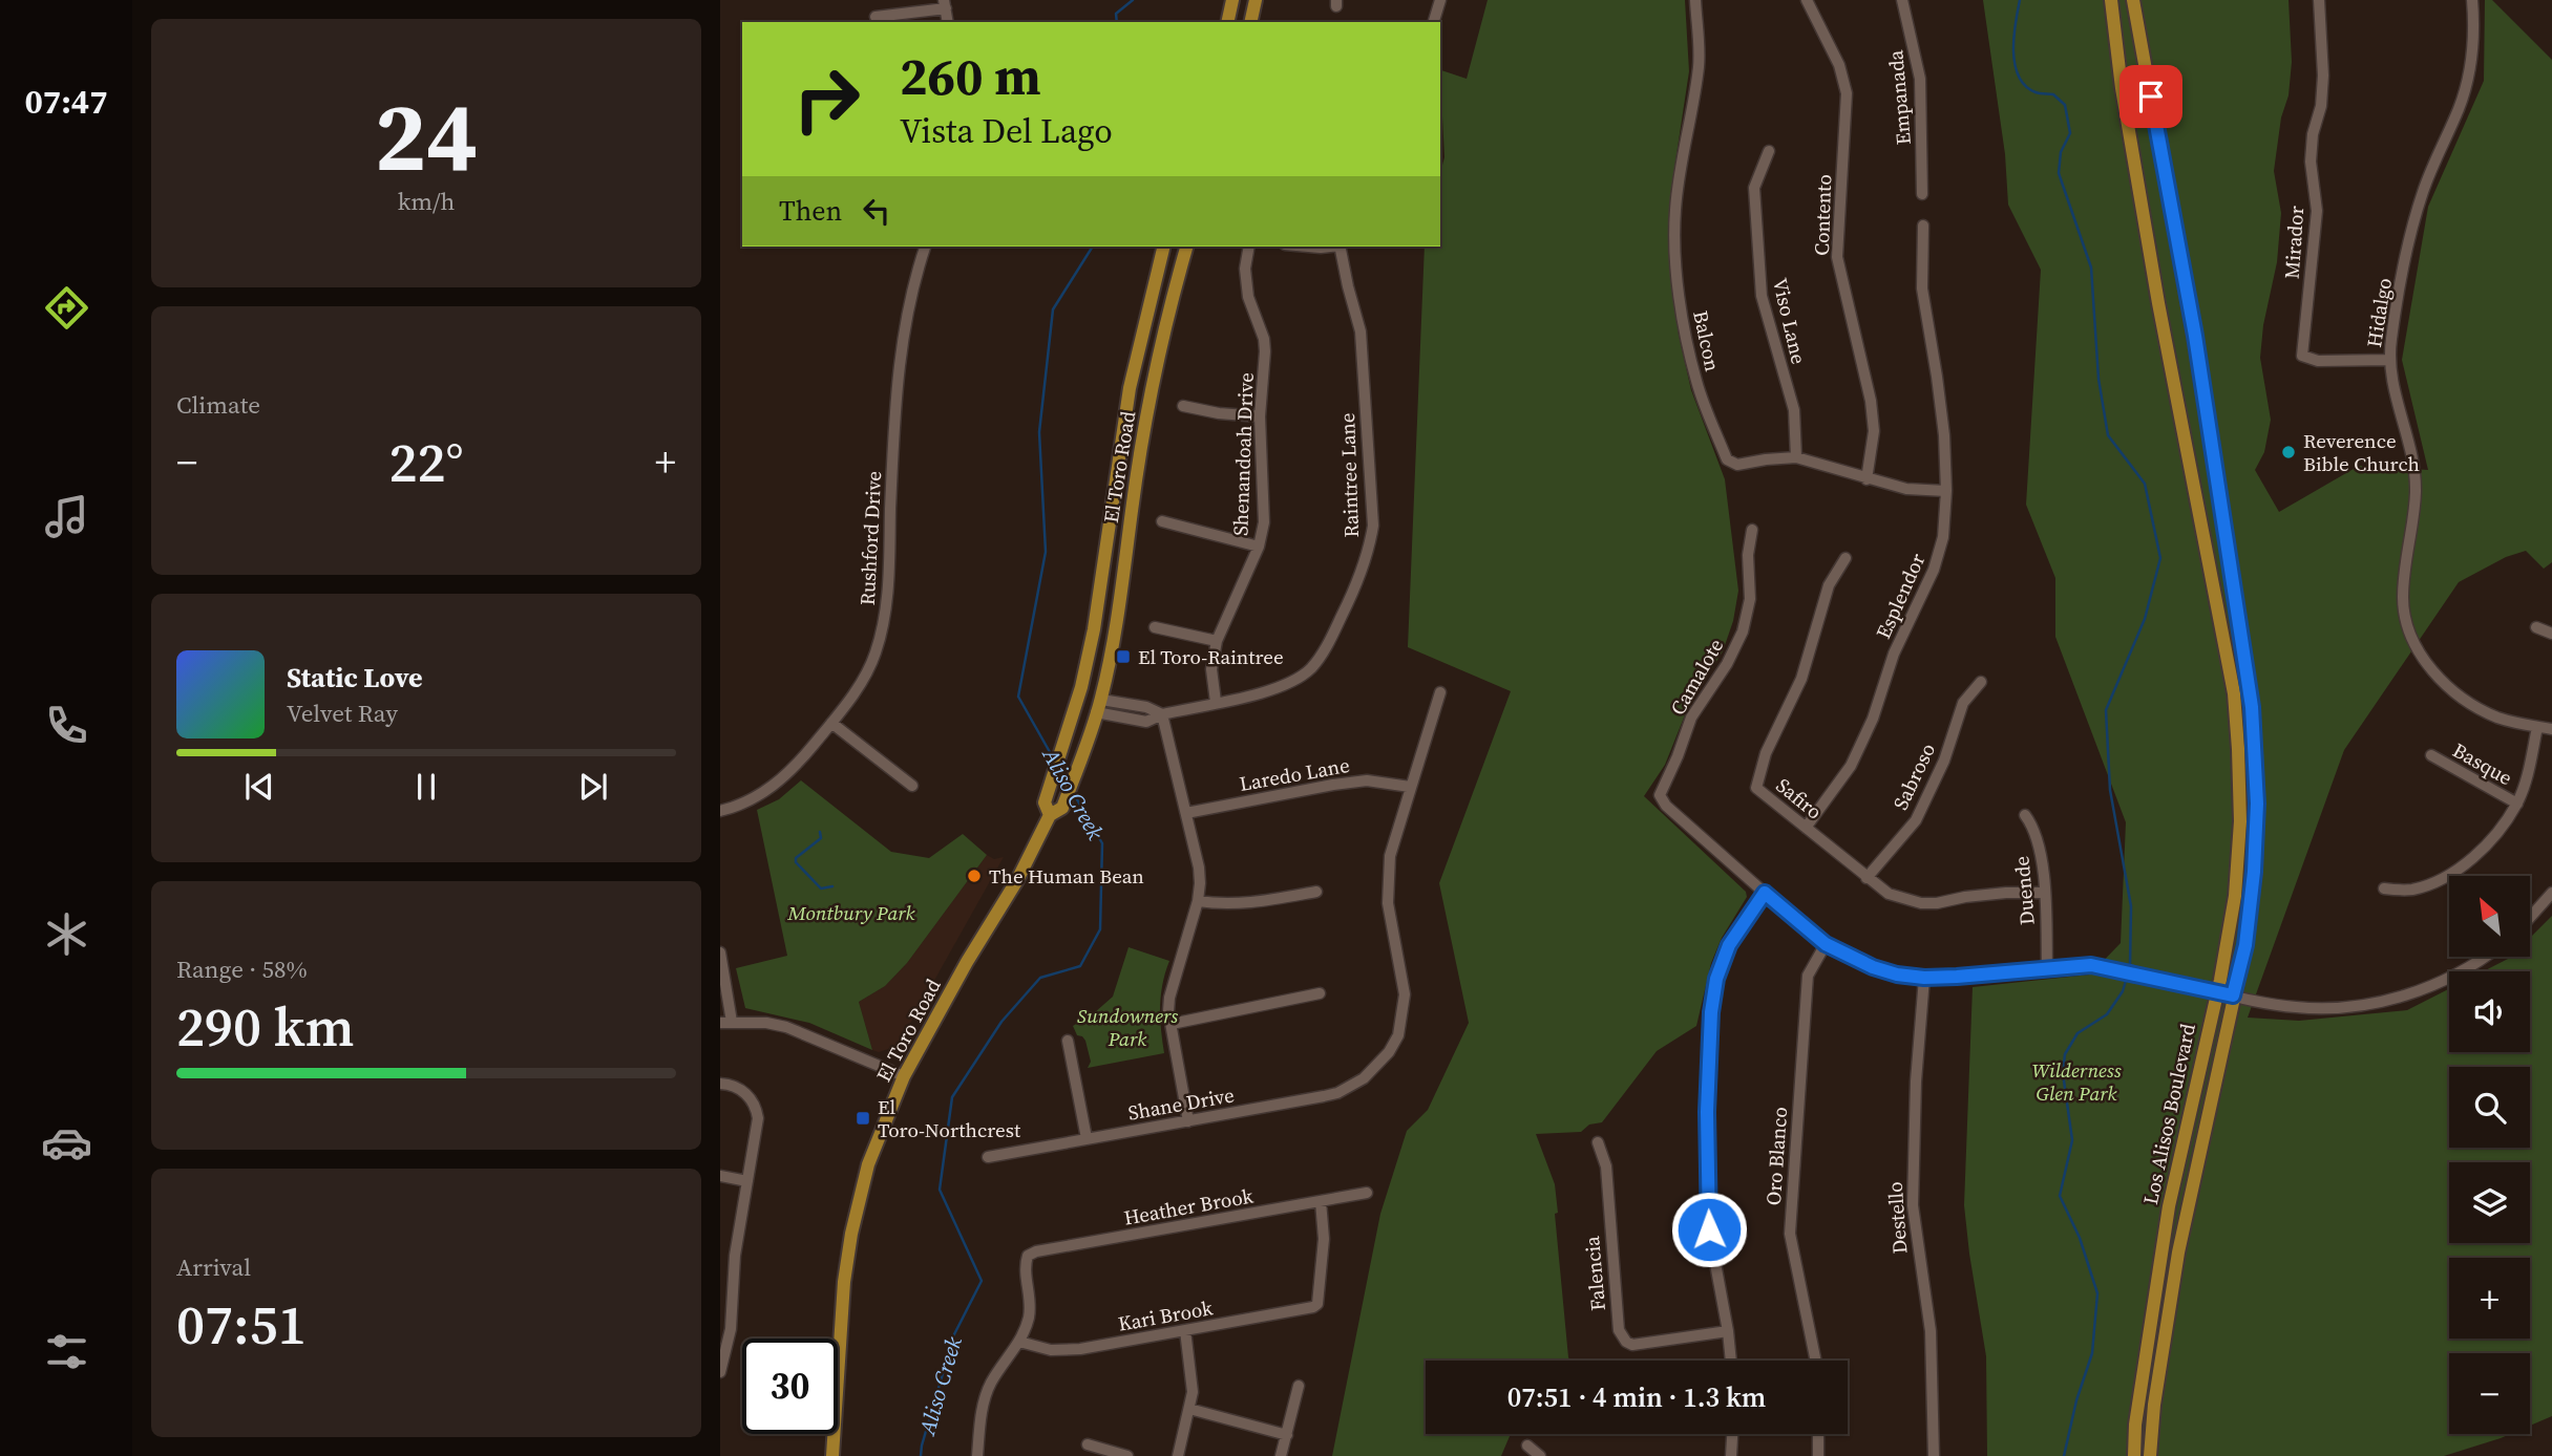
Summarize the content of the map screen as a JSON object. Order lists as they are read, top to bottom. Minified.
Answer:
{"streets":{"main road":["El Toro Road","Los Alisos Boulevard"],"street":["Empanada","Contento","Mirador","Hidalgo","Viso Lane","Balcon","Shenandoah Drive","Raintree Lane","Rushford Drive","Esplendor","Camalote","Basque","Laredo Lane","Sabroso","Safiro","Duende","Shane Drive","Oro Blanco","Heather Brook","Destello","Falencia","Kari Brook"]},"crossings":[["Contento","Balcon"],["Mirador","Hidalgo"],["Viso Lane","Balcon"],["Balcon","Esplendor"],["Shenandoah Drive","Raintree Lane"],["El Toro Road","Raintree Lane"],["Esplendor","Safiro"],["Laredo Lane","Shane Drive"],["Sabroso","Safiro"],["Safiro","Duende"],["Heather Brook","Kari Brook"]],"water":["Aliso Creek"],"parks":["Montbury Park","Sundowners Park","Wilderness Glen Park"],"places":{"other":["Reverence Bible Church","The Human Bean"],"transit":["El Toro-Raintree","El Toro-Northcrest"]},"north":"top left","page":{"tabs":"07:47","tile":[["24","km/h"],"Climate",["Range · 58%","290 km"],["Arrival","07:51"]],"turn":["260 m","Vista Del Lago"],"then":"Then","heat":["−","22°","+"],"song":["Static Love","Velvet Ray"],"map_buttons":["+","−"],"limit":"30","trip":"07:51 · 4 min · 1.3 km"}}
